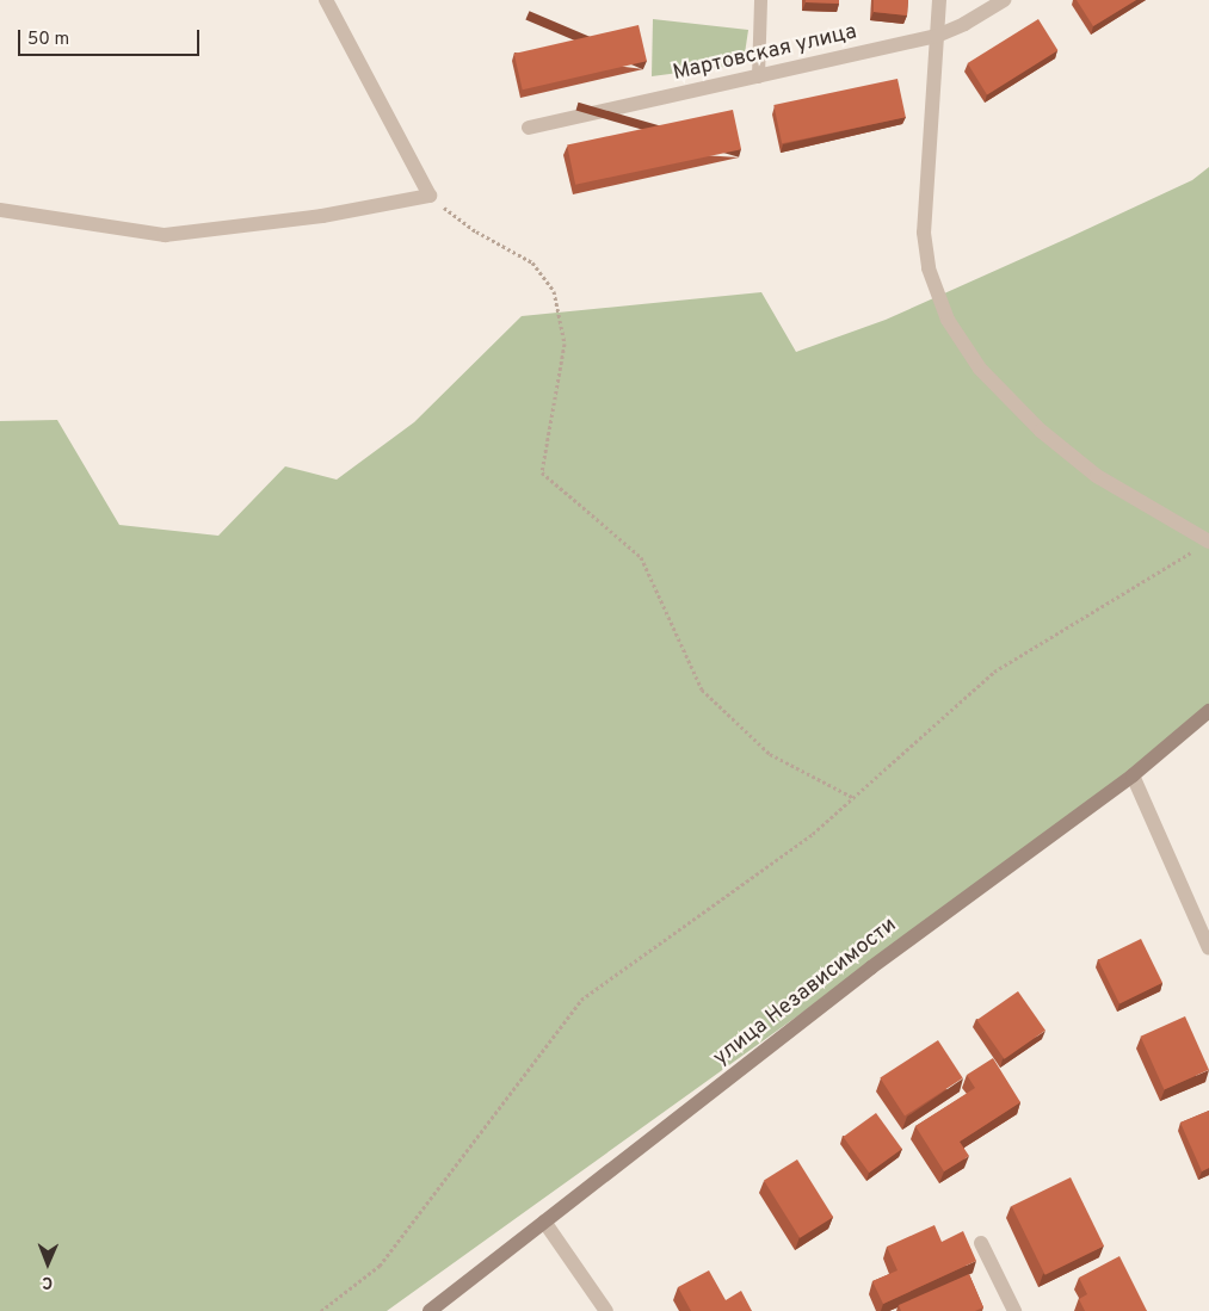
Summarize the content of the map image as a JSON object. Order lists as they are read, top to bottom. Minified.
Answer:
{"streets":{"main road":["улица Независимости"],"street":["Мартовская улица"]},"scale_bar":"50 m","north":"bottom"}
